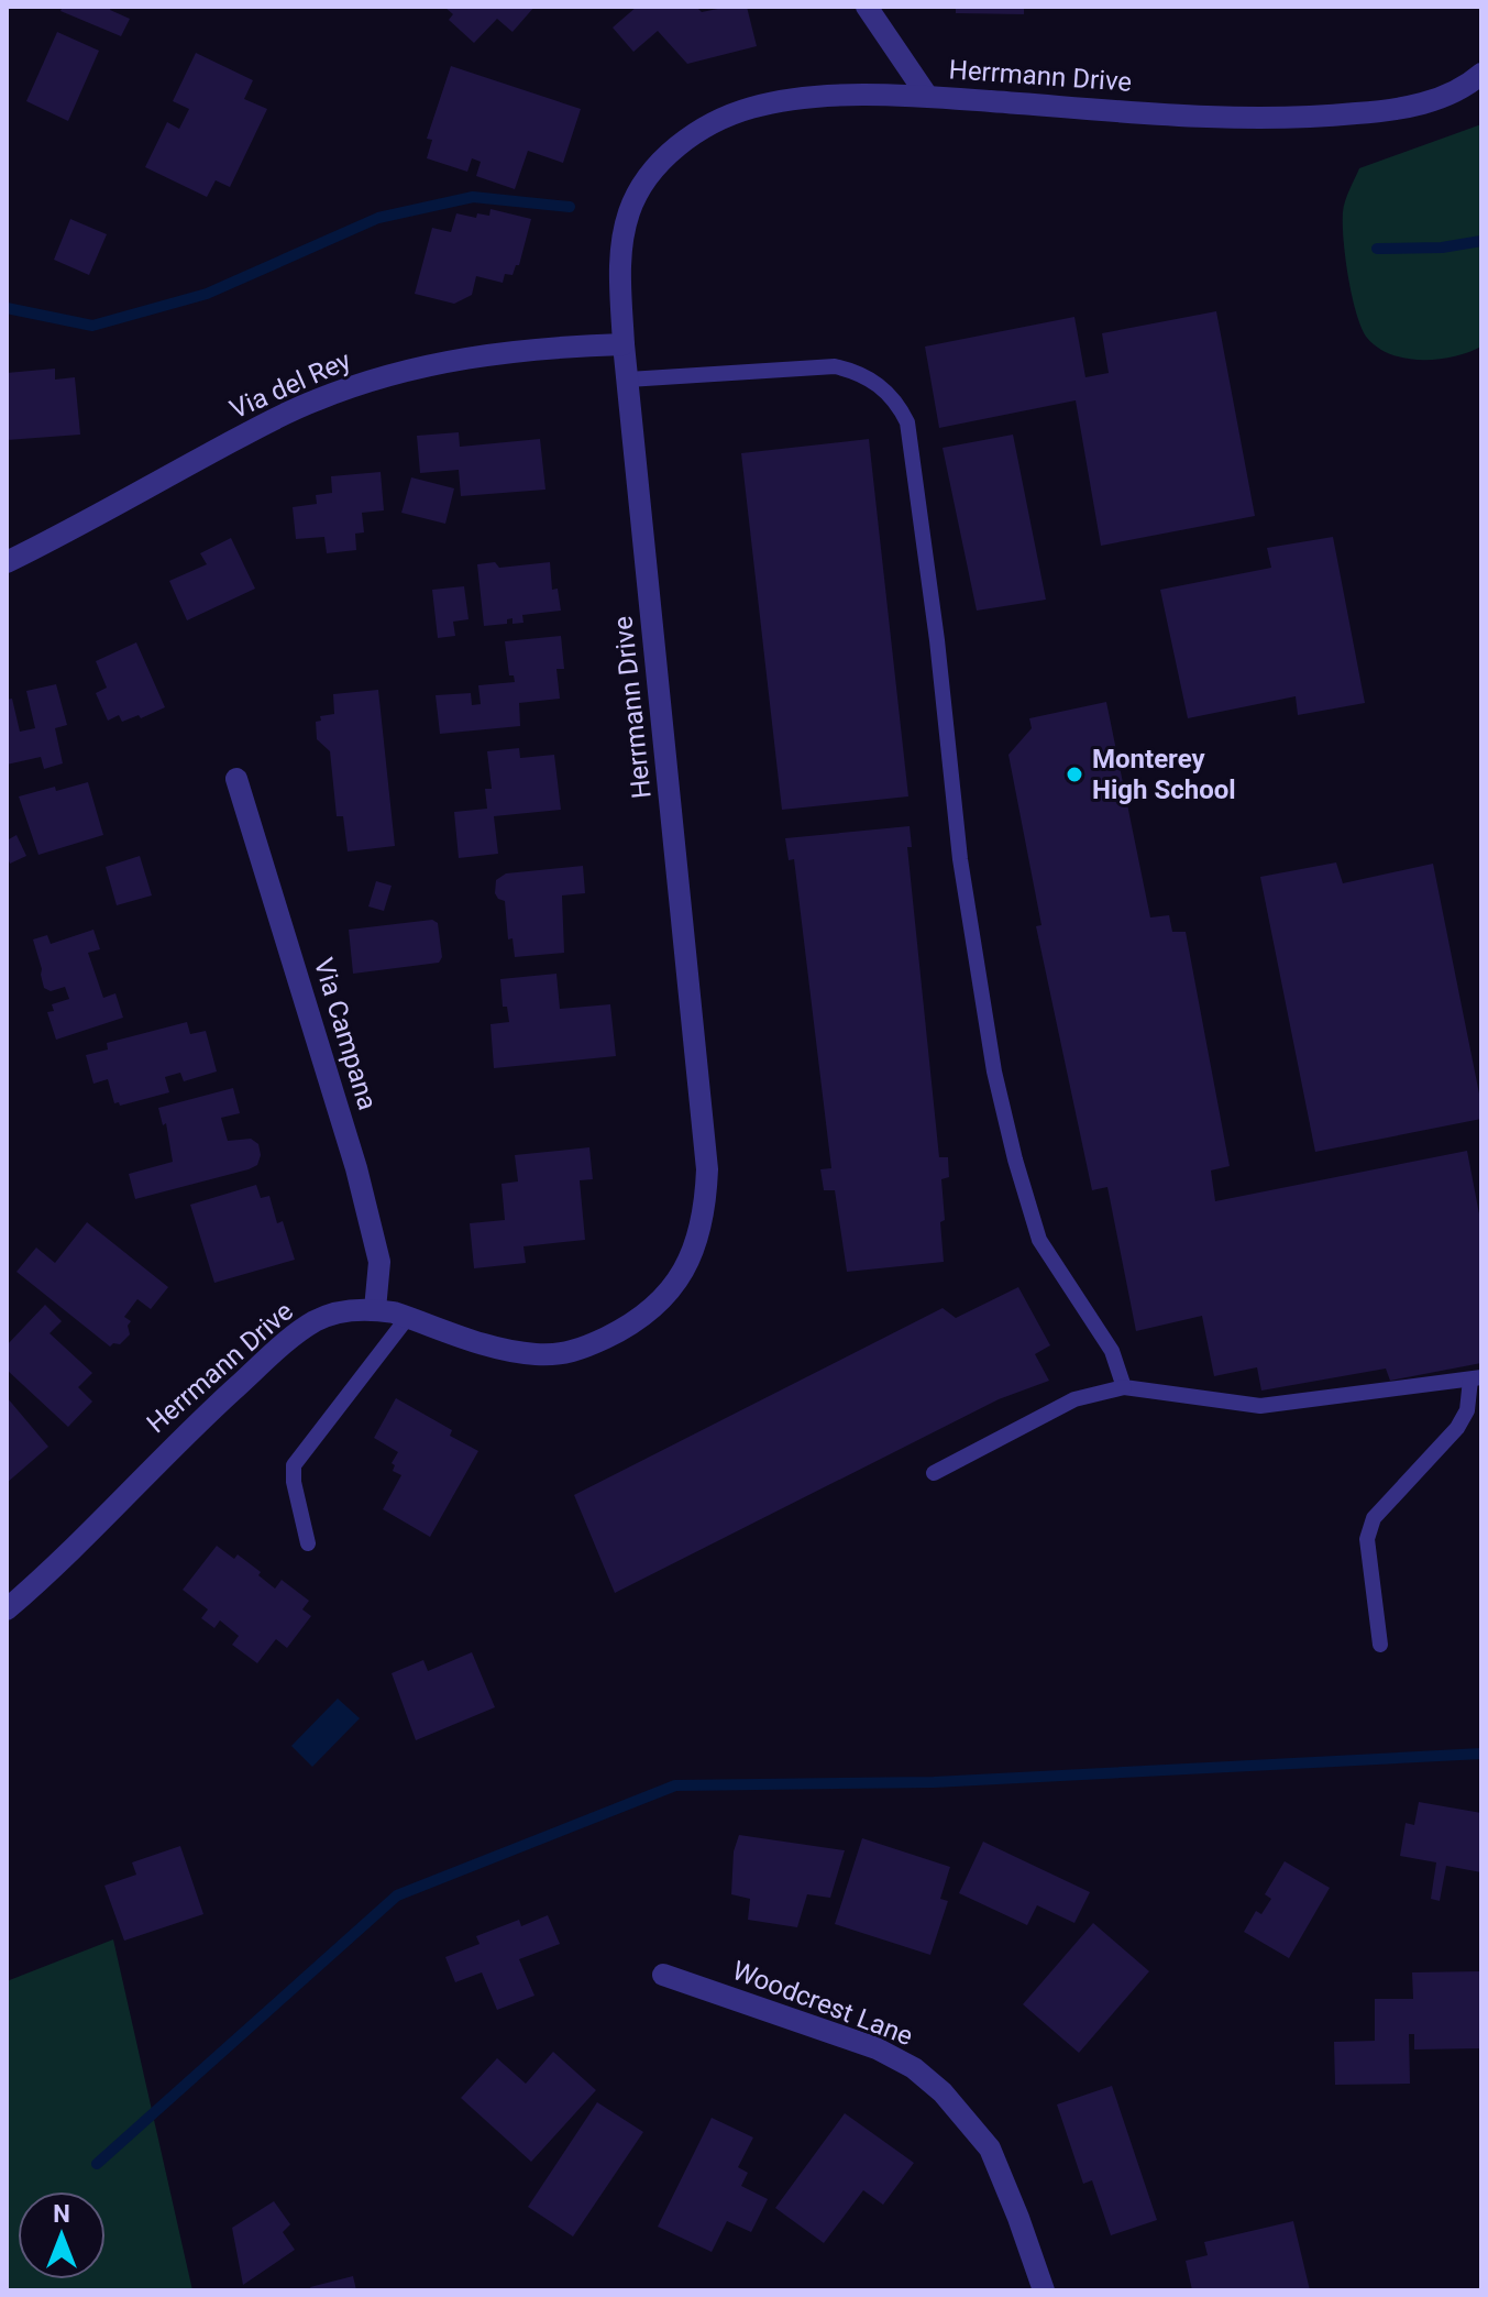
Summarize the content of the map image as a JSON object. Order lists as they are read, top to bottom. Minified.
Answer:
{"streets":{"street":["Herrmann Drive","Via del Rey","Via Campana","Woodcrest Lane"]},"crossings":[["Herrmann Drive","Via del Rey"],["Herrmann Drive","Via Campana"]],"places":["Monterey High School"],"north":"top"}
